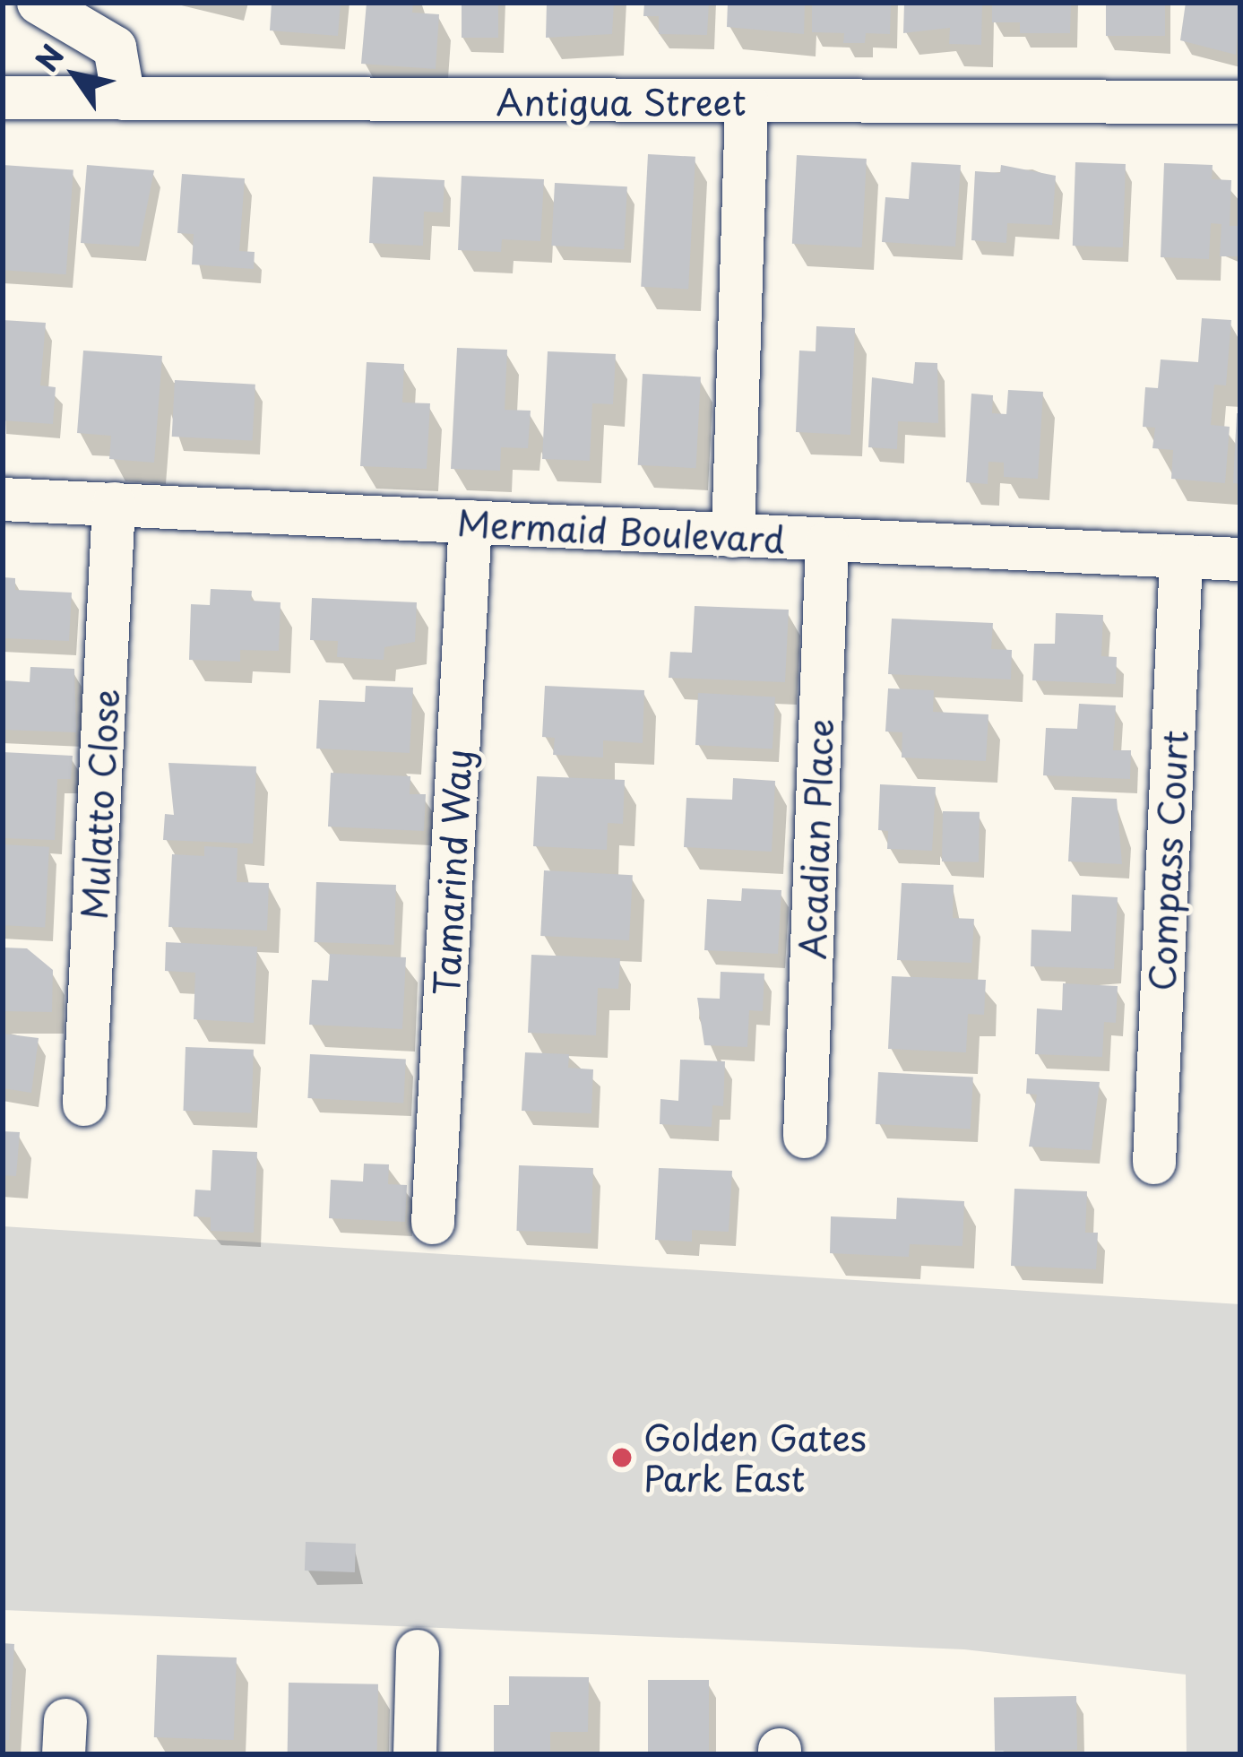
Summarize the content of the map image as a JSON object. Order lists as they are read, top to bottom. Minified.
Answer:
{"streets":{"street":["Antigua Street","Mermaid Boulevard","Mulatto Close","Acadian Place","Compass Court","Tamarind Way"]},"crossings":[["Mermaid Boulevard","Mulatto Close"],["Mermaid Boulevard","Acadian Place"],["Mermaid Boulevard","Compass Court"],["Mermaid Boulevard","Tamarind Way"]],"places":["Golden Gates Park East"],"north":"top left"}
